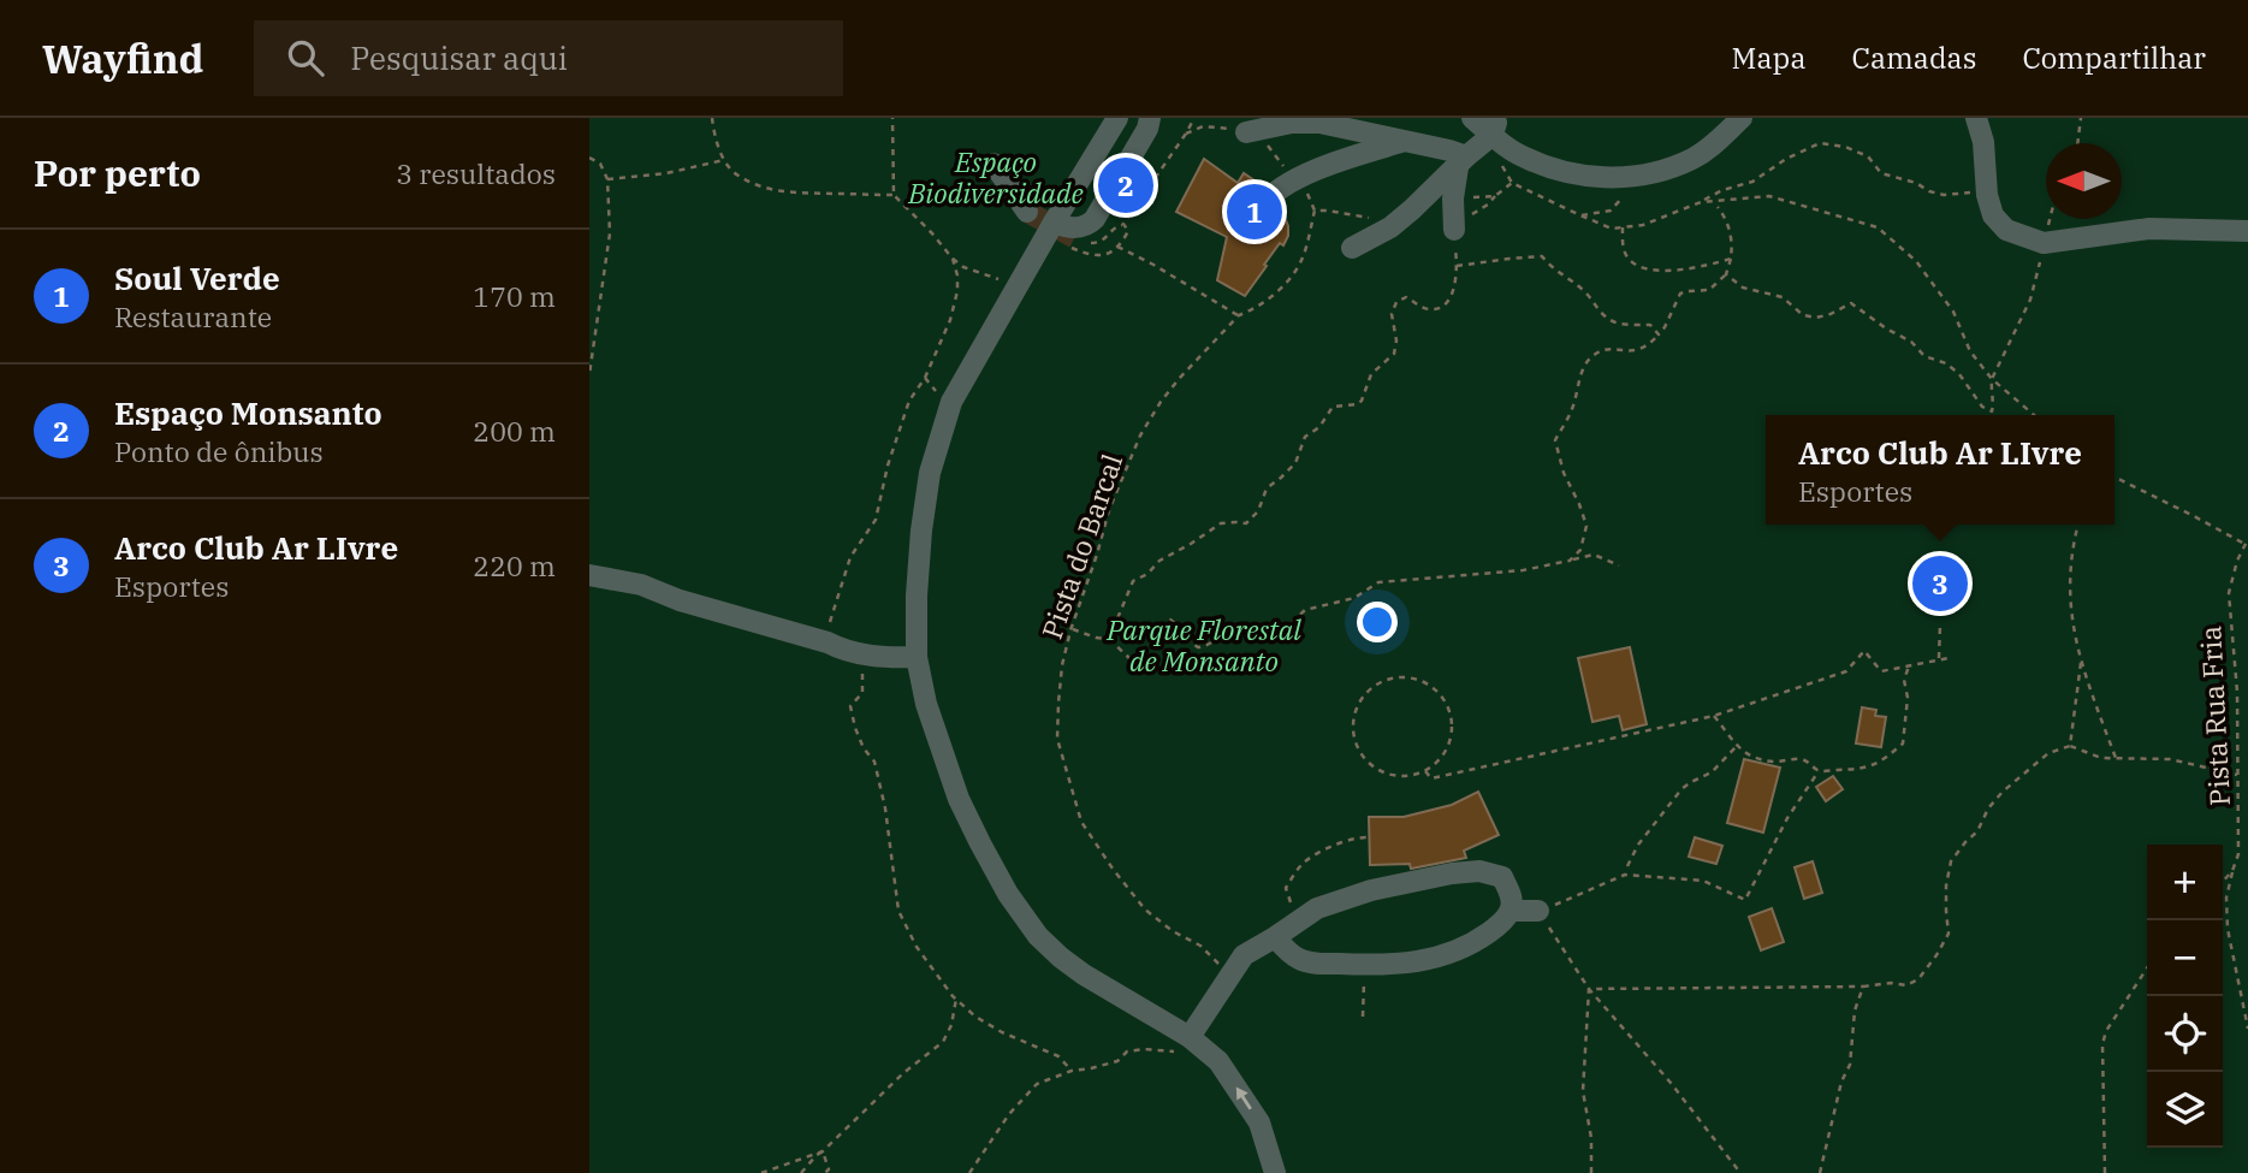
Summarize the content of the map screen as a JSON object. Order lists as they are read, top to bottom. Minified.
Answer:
{"streets":{"path":["Pista do Barcal","Pista Rua Fria"]},"parks":["Espaço Biodiversidade","Parque Florestal de Monsanto"],"north":"left","page":{"header":"Wayfind","search":"Pesquisar aqui","nav":["Mapa","Camadas","Compartilhar"],"heading":["Por perto","3 resultados"],"pins":["2","1","3"],"list":[{"mark":"1","name":"Soul Verde","note":"Restaurante","value":"170 m"},{"mark":"2","name":"Espaço Monsanto","note":"Ponto de ônibus","value":"200 m"},{"mark":"3","name":"Arco Club Ar LIvre","note":"Esportes","value":"220 m"}],"popup":["Arco Club Ar LIvre","Esportes"],"map_buttons":["+","−"]}}
